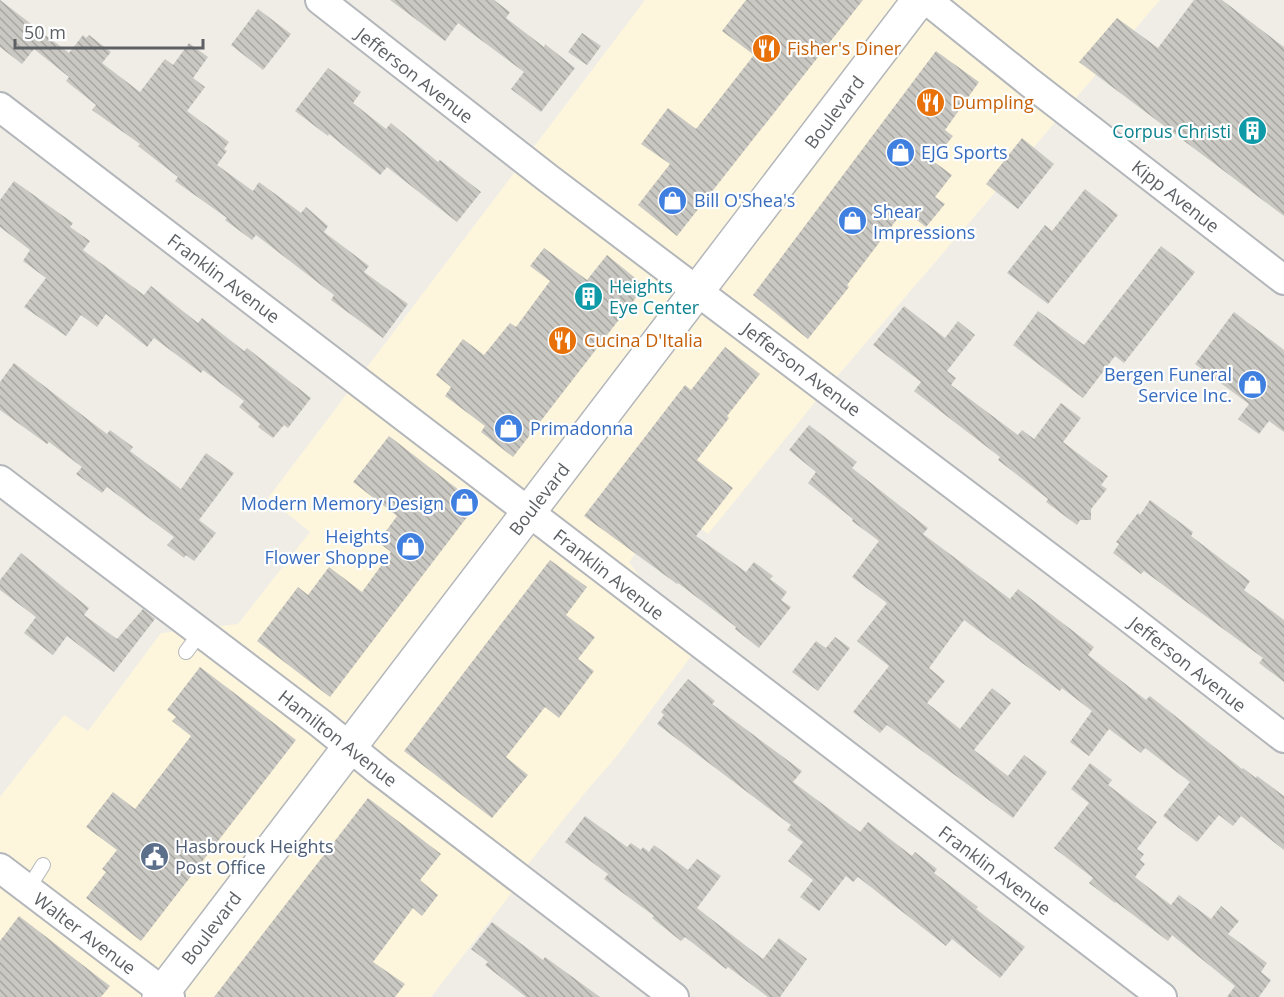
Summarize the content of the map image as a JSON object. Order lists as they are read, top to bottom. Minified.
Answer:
{"streets":{"street":["Jefferson Avenue","Boulevard","Kipp Avenue","Franklin Avenue","Hamilton Avenue","Walter Avenue"]},"crossings":[["Jefferson Avenue","Boulevard"],["Boulevard","Franklin Avenue"],["Boulevard","Hamilton Avenue"],["Boulevard","Walter Avenue"]],"places":{"restaurant":["Fisher's Diner","Dumpling","Cucina D'Italia"],"building":["Corpus Christi","Heights Eye Center"],"shop":["EJG Sports","Bill O'Shea's","Shear Impressions","Bergen Funeral Service Inc.","Primadonna","Modern Memory Design","Heights Flower Shoppe"],"public building":["Hasbrouck Heights Post Office"]},"scale_bar":"50 m"}
